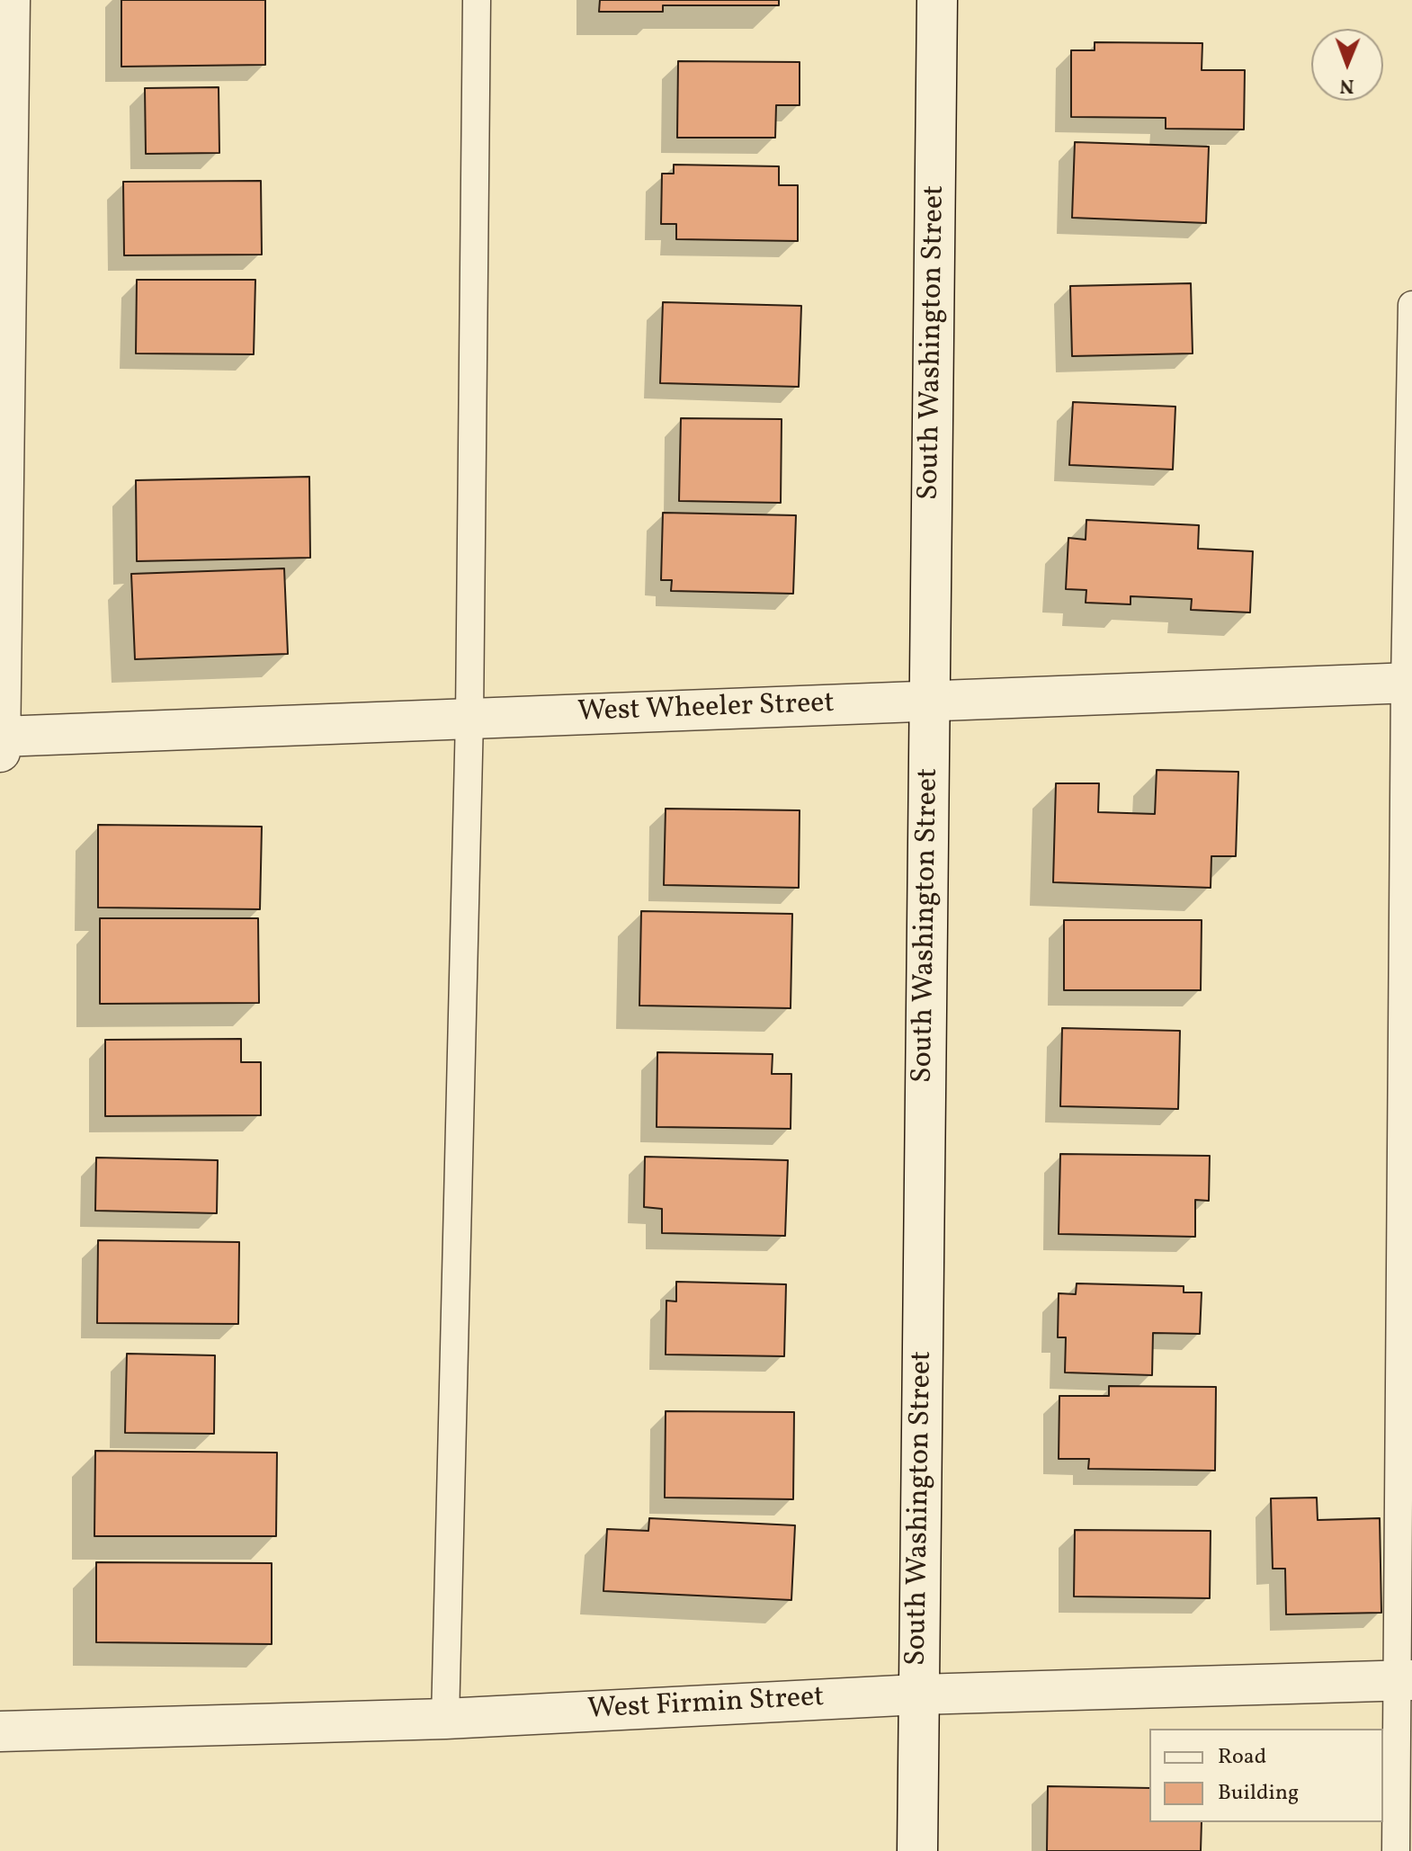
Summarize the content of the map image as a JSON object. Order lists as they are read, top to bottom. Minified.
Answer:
{"streets":{"street":["South Washington Street","West Wheeler Street","West Firmin Street"]},"crossings":[["South Washington Street","West Wheeler Street"],["South Washington Street","West Firmin Street"]],"legend":["Road","Building"],"north":"bottom"}
